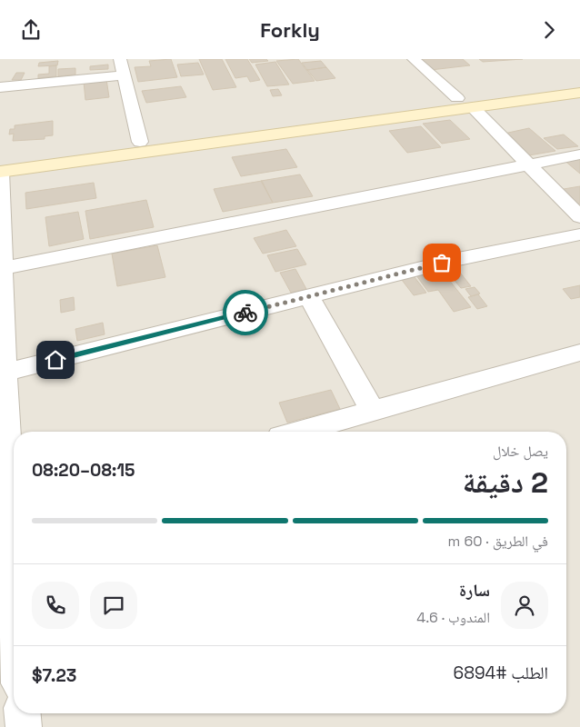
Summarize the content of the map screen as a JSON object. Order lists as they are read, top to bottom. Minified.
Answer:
{"page":{"header":"Forkly","heading":["2 دقيقة","يصل خلال","08:15–08:20"],"panel":["سارة","المندوب · 4.6","الطلب #6894","$7.23"],"bar":"في الطريق · 60 m"}}
